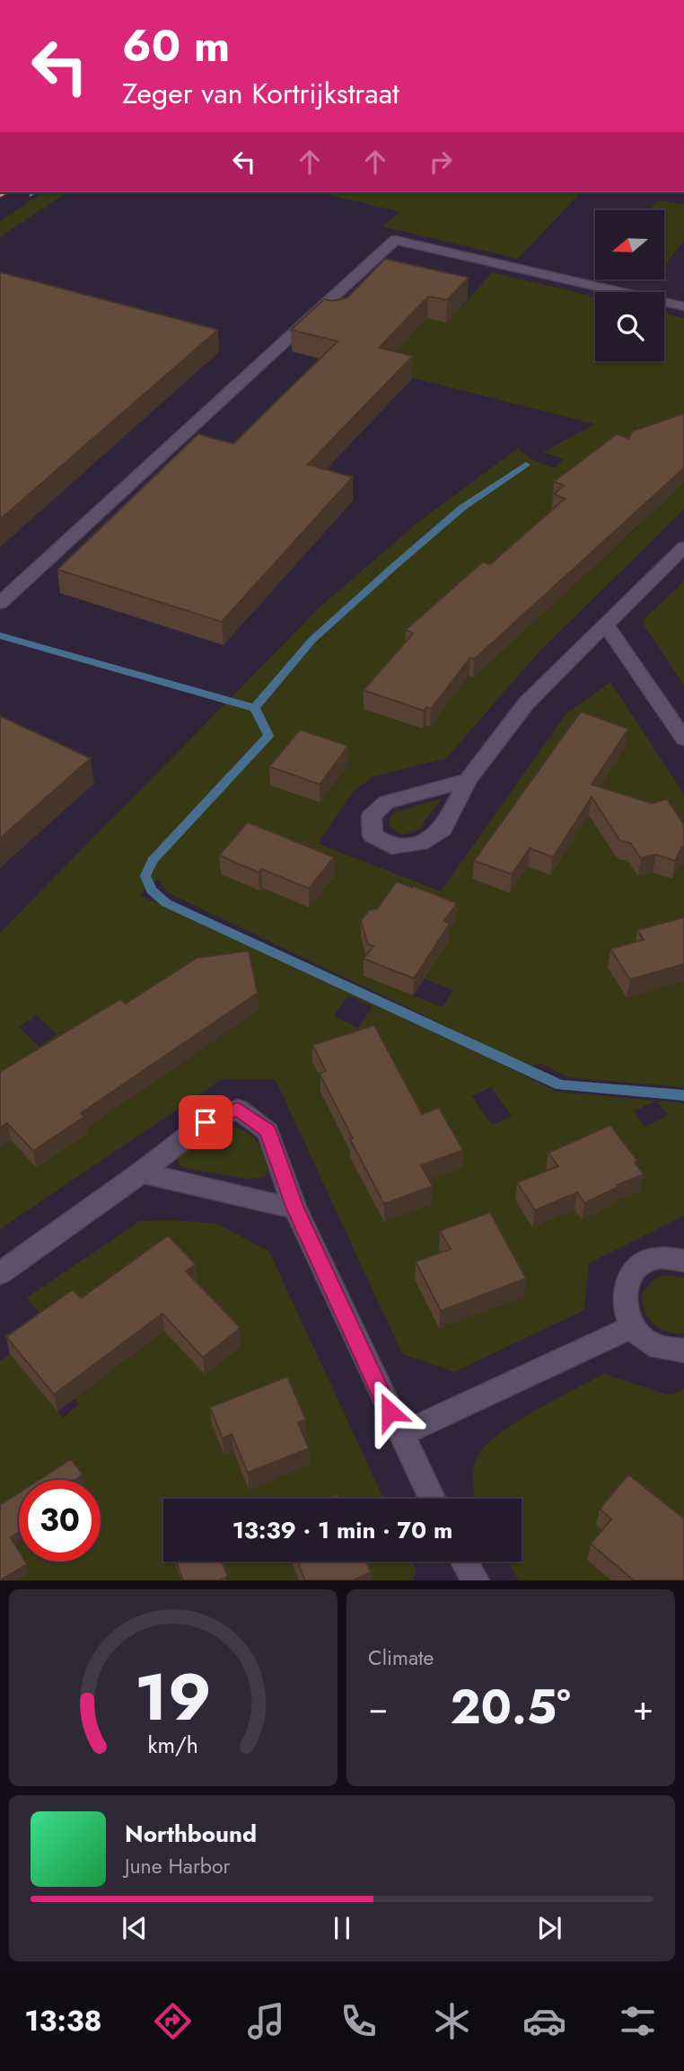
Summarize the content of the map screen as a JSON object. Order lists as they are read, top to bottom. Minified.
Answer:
{"north":"left","page":{"turn":["60 m","Zeger van Kortrijkstraat"],"limit":"30","trip":"13:39 · 1 min · 70 m","tile":"Climate","heat":["−","20.5°","+"],"song":["Northbound","June Harbor"],"tabs":"13:38","gauge":["19","km/h"]}}
